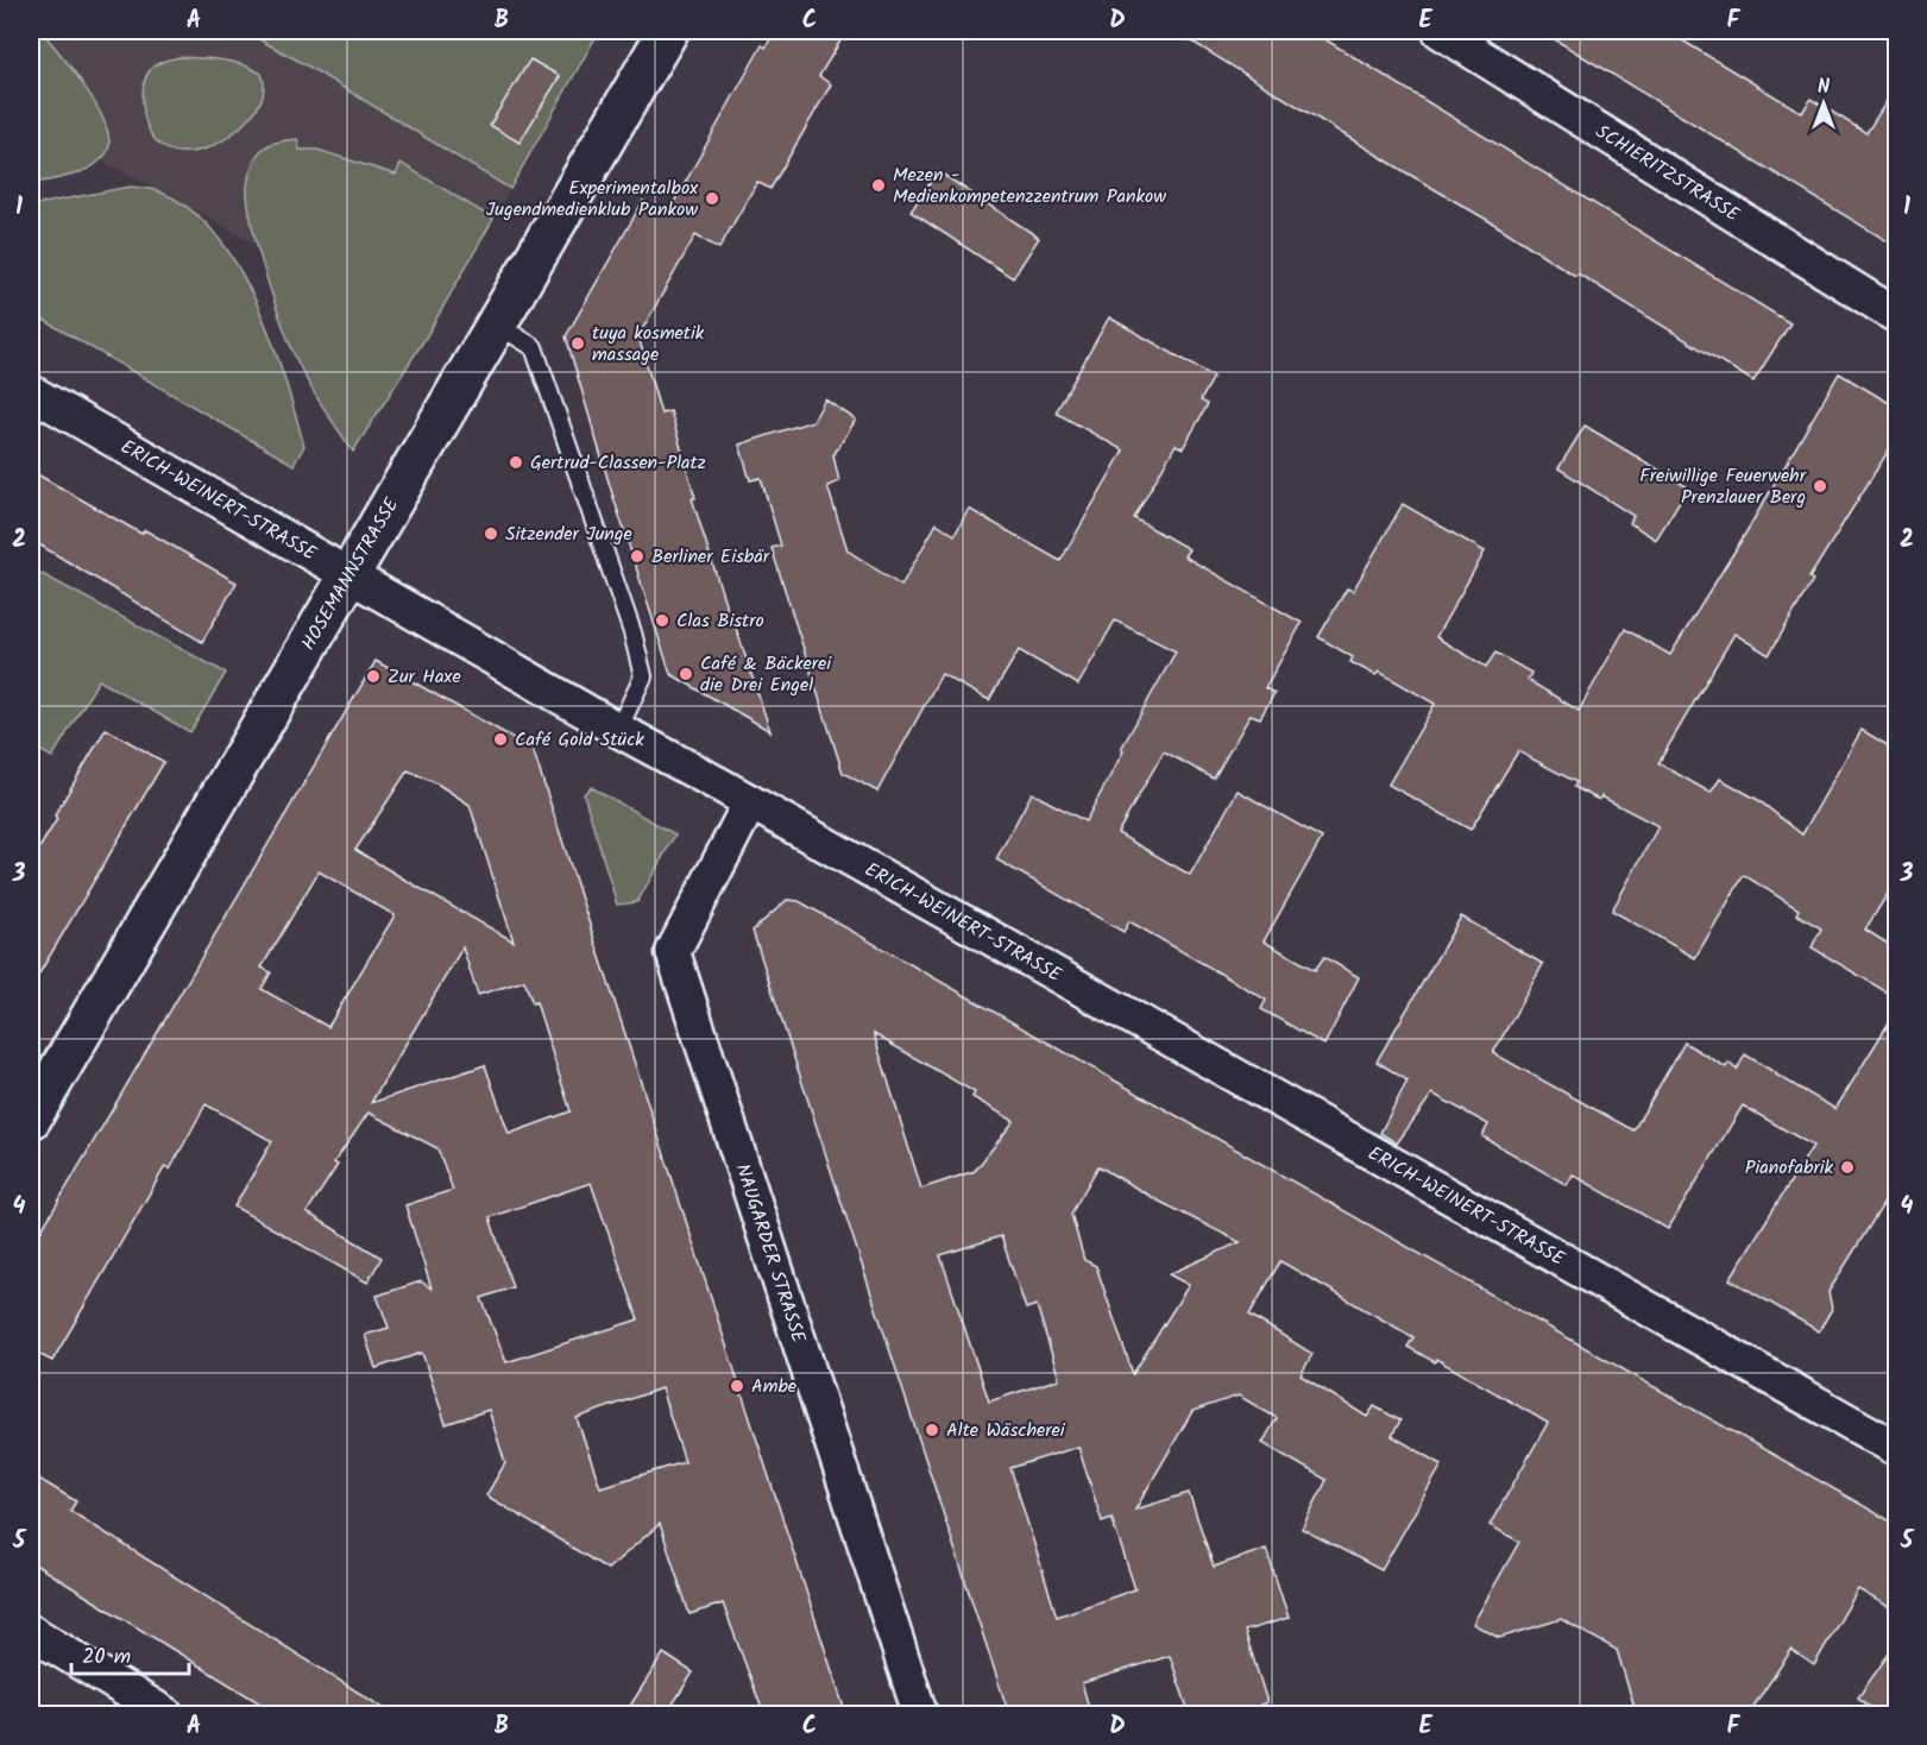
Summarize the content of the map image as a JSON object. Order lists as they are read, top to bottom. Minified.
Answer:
{"streets":{"street":["SCHIERITZSTRASSE","ERICH-WEINERT-STRASSE","HOSEMANNSTRASSE","NAUGARDER STRASSE"]},"crossings":[["ERICH-WEINERT-STRASSE","HOSEMANNSTRASSE"],["ERICH-WEINERT-STRASSE","NAUGARDER STRASSE"]],"places":["Mezen - Medienkompetenzzentrum Pankow","Experimentalbox Jugendmedienklub Pankow","tuya kosmetik massage","Gertrud-Classen-Platz","Freiwillige Feuerwehr Prenzlauer Berg","Sitzender Junge","Berliner Eisbär","Clas Bistro","Café & Bäckerei die Drei Engel","Zur Haxe","Café Gold Stück","Pianofabrik","Ambe","Alte Wäscherei"],"scale_bar":"20 m","north":"top","grid":{"columns":["A","B","C","D","E","F"],"rows":["1","2","3","4","5"]}}
